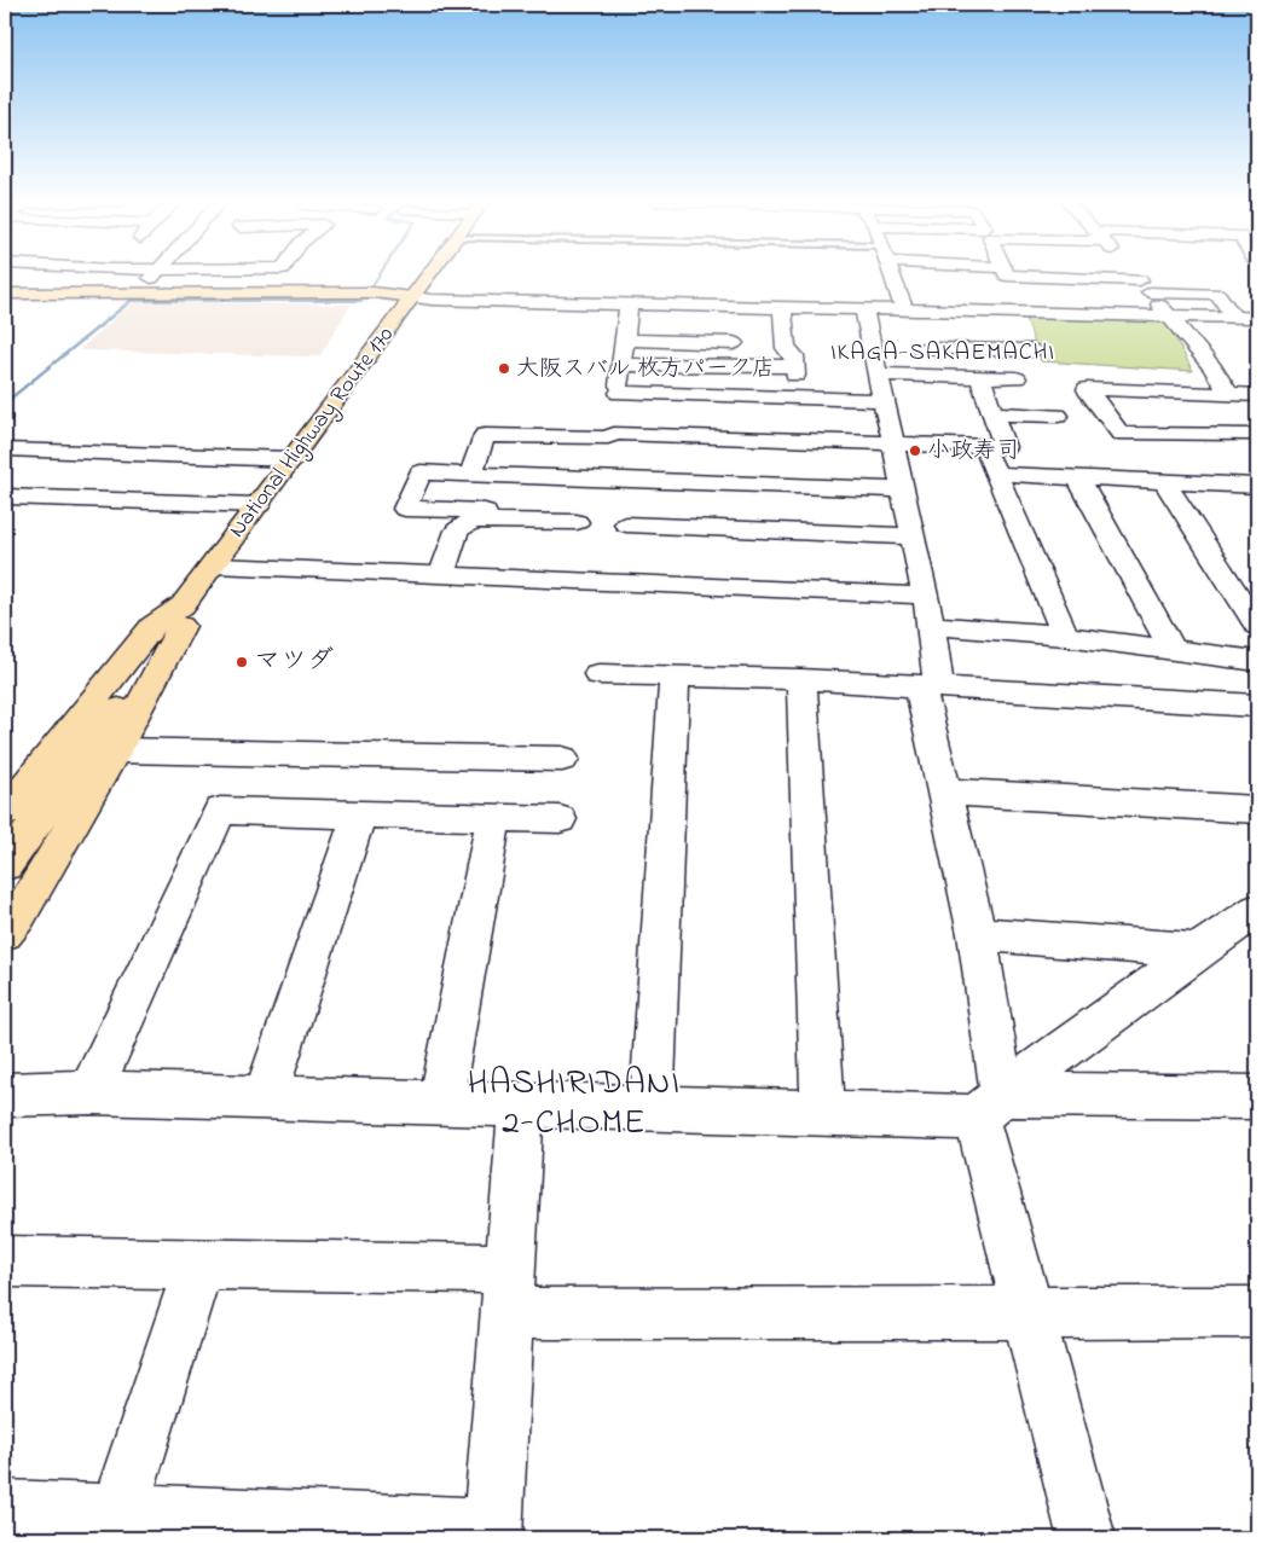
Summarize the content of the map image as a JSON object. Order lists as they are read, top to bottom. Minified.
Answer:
{"streets":{"main road":["National Highway Route 170"]},"districts":["IKAGA-SAKAEMACHI","HASHIRIDANI 2-CHOME"],"places":["大阪スバル 枚方パーク店","小政寿司","マツダ"]}
